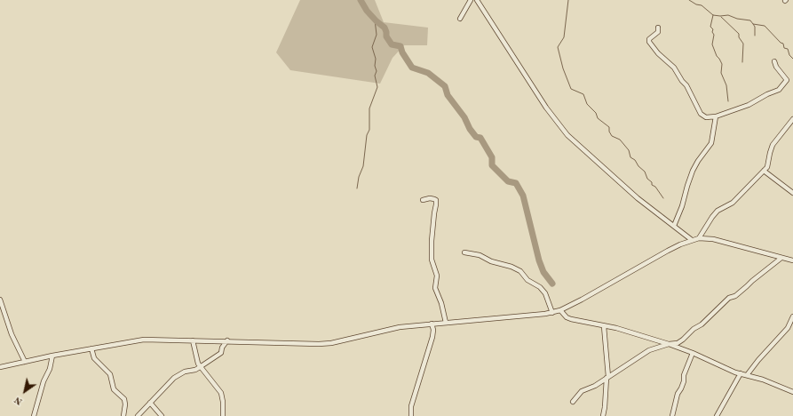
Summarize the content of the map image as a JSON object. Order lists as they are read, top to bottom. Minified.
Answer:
{"north":"bottom left"}
